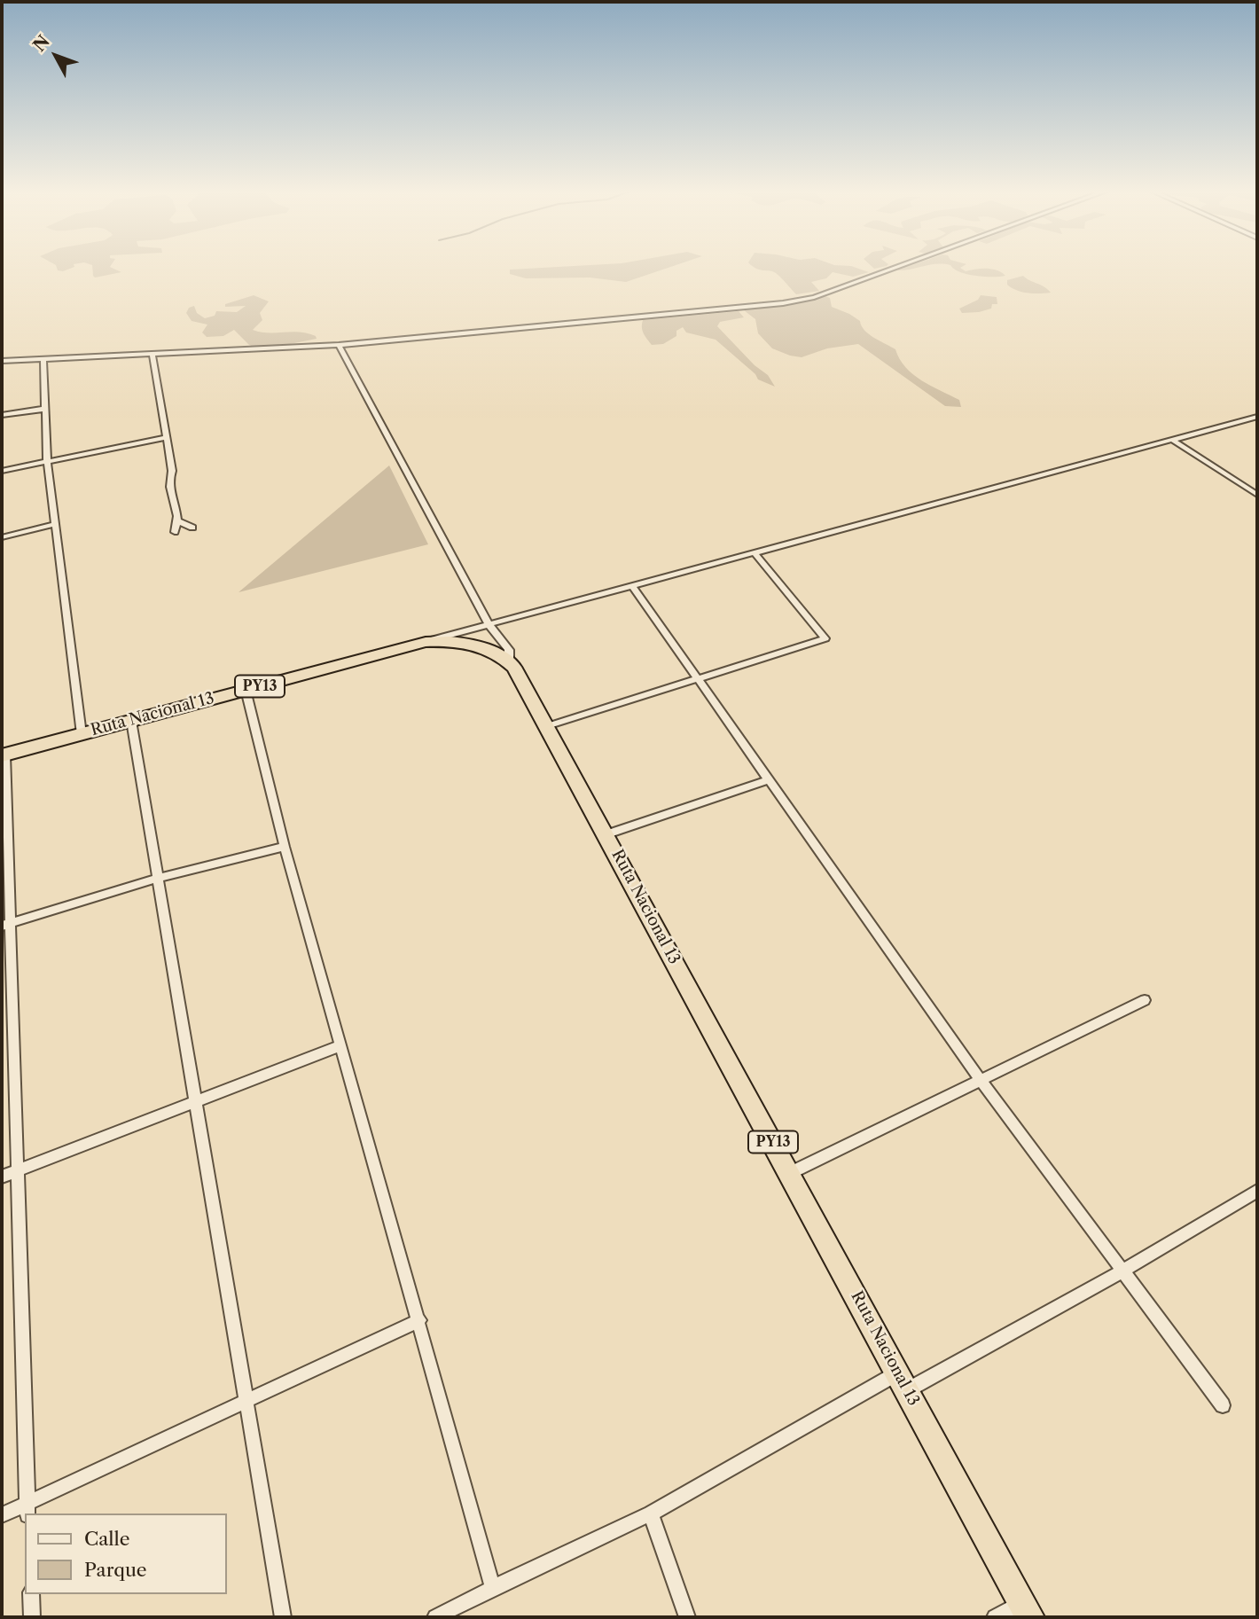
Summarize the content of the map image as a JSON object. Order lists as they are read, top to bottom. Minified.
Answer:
{"streets":{"highway":["PY13","Ruta Nacional 13"]},"legend":["Calle","Parque"],"north":"top left"}
